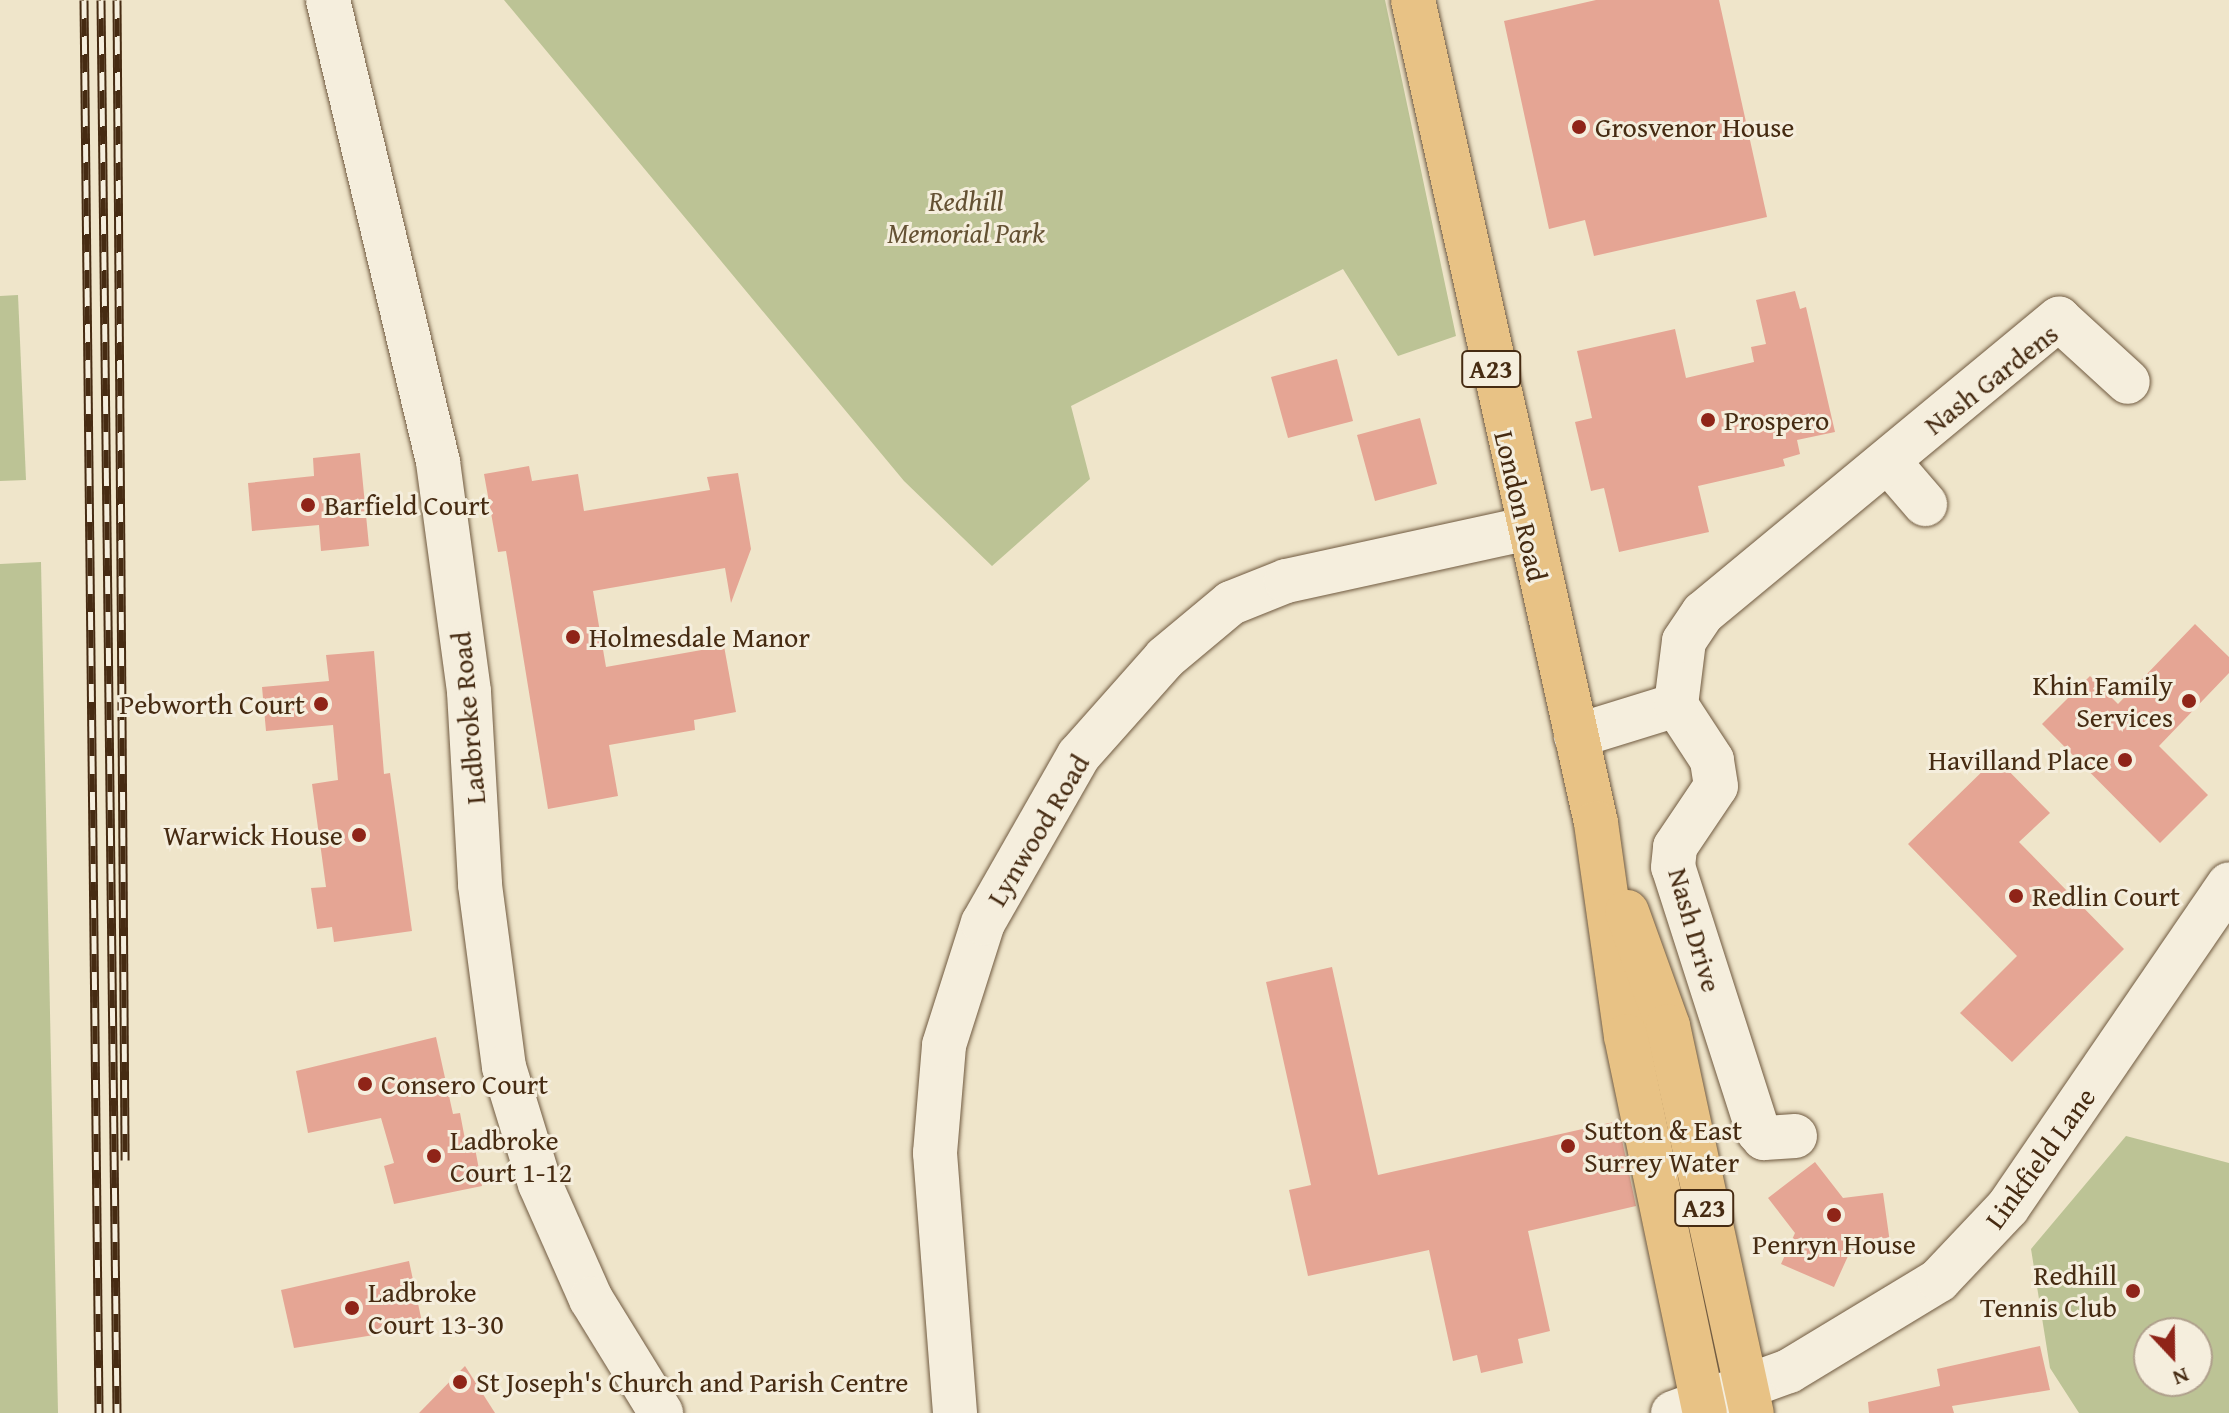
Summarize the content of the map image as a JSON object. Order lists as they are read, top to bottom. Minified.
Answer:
{"streets":{"main road":["A23","London Road"],"street":["Nash Gardens","Ladbroke Road","Lynwood Road","Nash Drive","Linkfield Lane"]},"crossings":[["Nash Gardens","Nash Drive"],["London Road","Lynwood Road"],["London Road","Linkfield Lane"]],"parks":["Redhill Memorial Park"],"places":["Grosvenor House","Prospero","Barfield Court","Holmesdale Manor","Khin Family Services","Pebworth Court","Havilland Place","Warwick House","Redlin Court","Consero Court","Sutton & East Surrey Water","Ladbroke Court 1-12","Penryn House","Redhill Tennis Club","Ladbroke Court 13-30","St Joseph's Church and Parish Centre"],"north":"bottom"}
